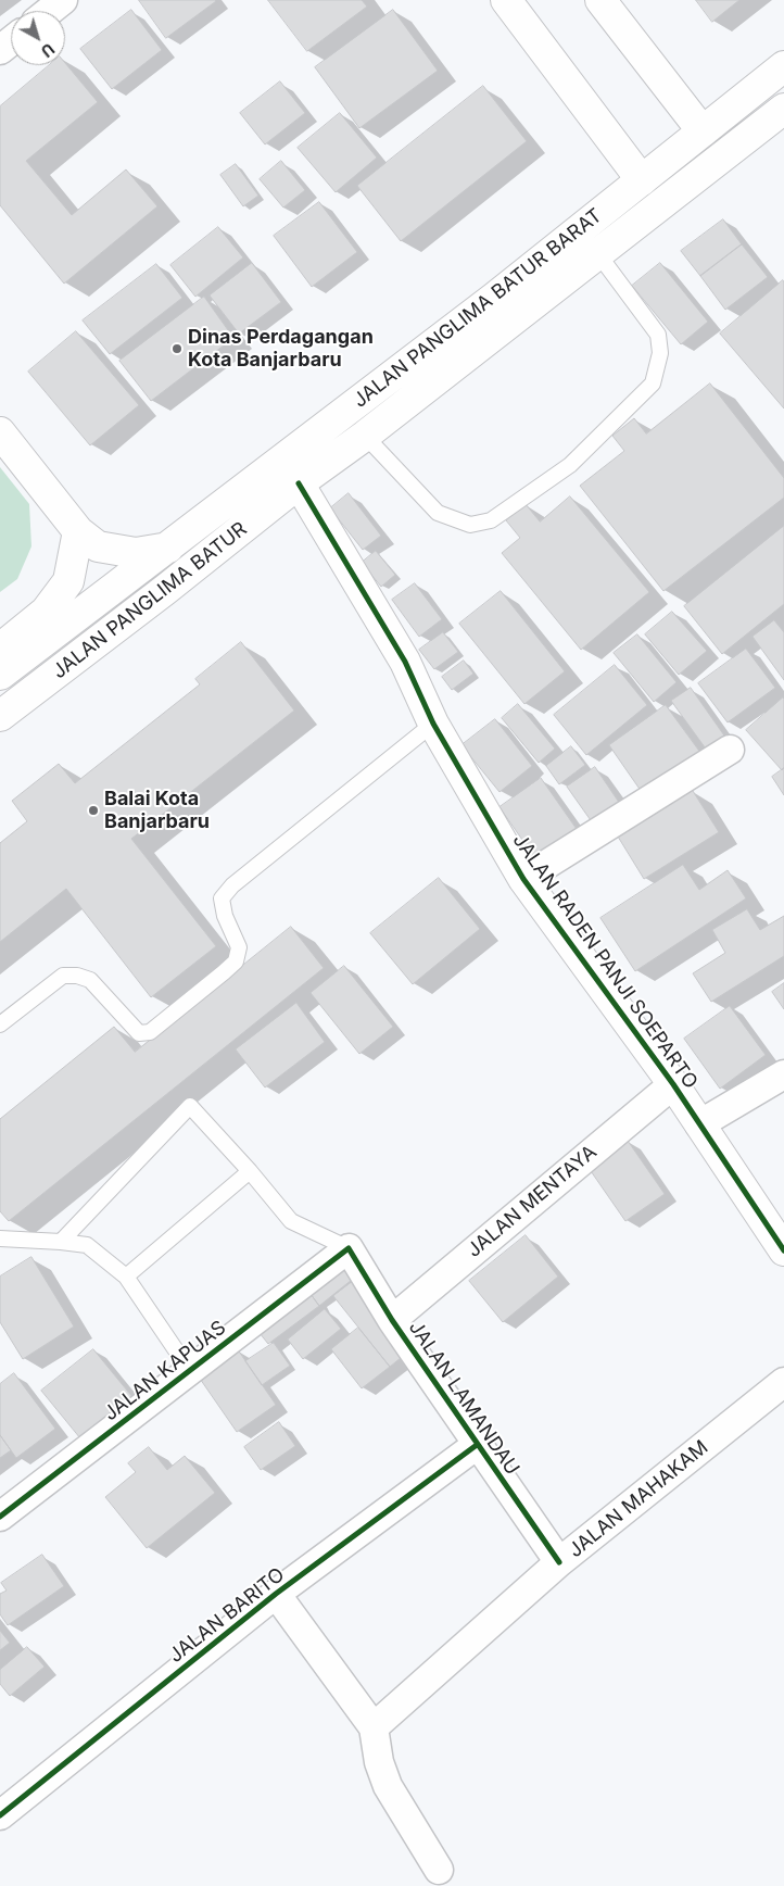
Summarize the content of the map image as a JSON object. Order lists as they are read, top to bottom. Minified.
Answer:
{"streets":{"main road":["JALAN PANGLIMA BATUR BARAT","JALAN PANGLIMA BATUR","JALAN RADEN PANJI SOEPARTO"],"street":["JALAN MENTAYA","JALAN KAPUAS","JALAN LAMANDAU","JALAN MAHAKAM","JALAN BARITO"]},"crossings":[["JALAN PANGLIMA BATUR BARAT","JALAN PANGLIMA BATUR"],["JALAN PANGLIMA BATUR BARAT","JALAN RADEN PANJI SOEPARTO"],["JALAN PANGLIMA BATUR","JALAN RADEN PANJI SOEPARTO"],["JALAN RADEN PANJI SOEPARTO","JALAN MENTAYA"],["JALAN MENTAYA","JALAN LAMANDAU"],["JALAN KAPUAS","JALAN LAMANDAU"],["JALAN LAMANDAU","JALAN MAHAKAM"],["JALAN LAMANDAU","JALAN BARITO"]],"places":["Dinas Perdagangan Kota Banjarbaru","Balai Kota Banjarbaru"],"north":"bottom right"}
